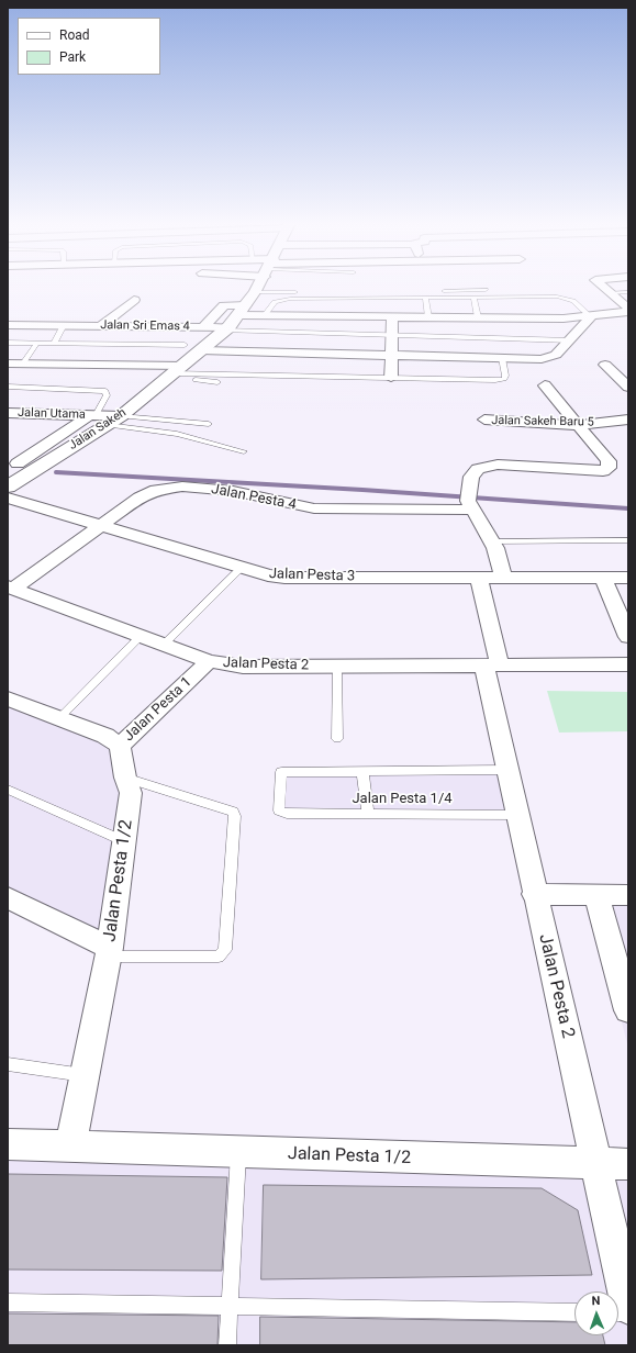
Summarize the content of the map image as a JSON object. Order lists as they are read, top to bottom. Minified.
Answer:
{"streets":{"street":["Jalan Sri Emas 4","Jalan Utama","Jalan Sakeh Baru 5","Jalan Sakeh","Jalan Pesta 4","Jalan Pesta 3","Jalan Pesta 2","Jalan Pesta 1","Jalan Pesta 1/2"],"lane":["Jalan Pesta 1/4"]},"crossings":[["Jalan Sri Emas 4","Jalan Sakeh"],["Jalan Utama","Jalan Sakeh"],["Jalan Pesta 4","Jalan Pesta 3"],["Jalan Pesta 4","Jalan Pesta 2"],["Jalan Pesta 2","Jalan Pesta 1"],["Jalan Pesta 2","Jalan Pesta 1/4"],["Jalan Pesta 2","Jalan Pesta 1/2"],["Jalan Pesta 1","Jalan Pesta 1/2"]],"legend":["Road","Park"],"north":"top"}
